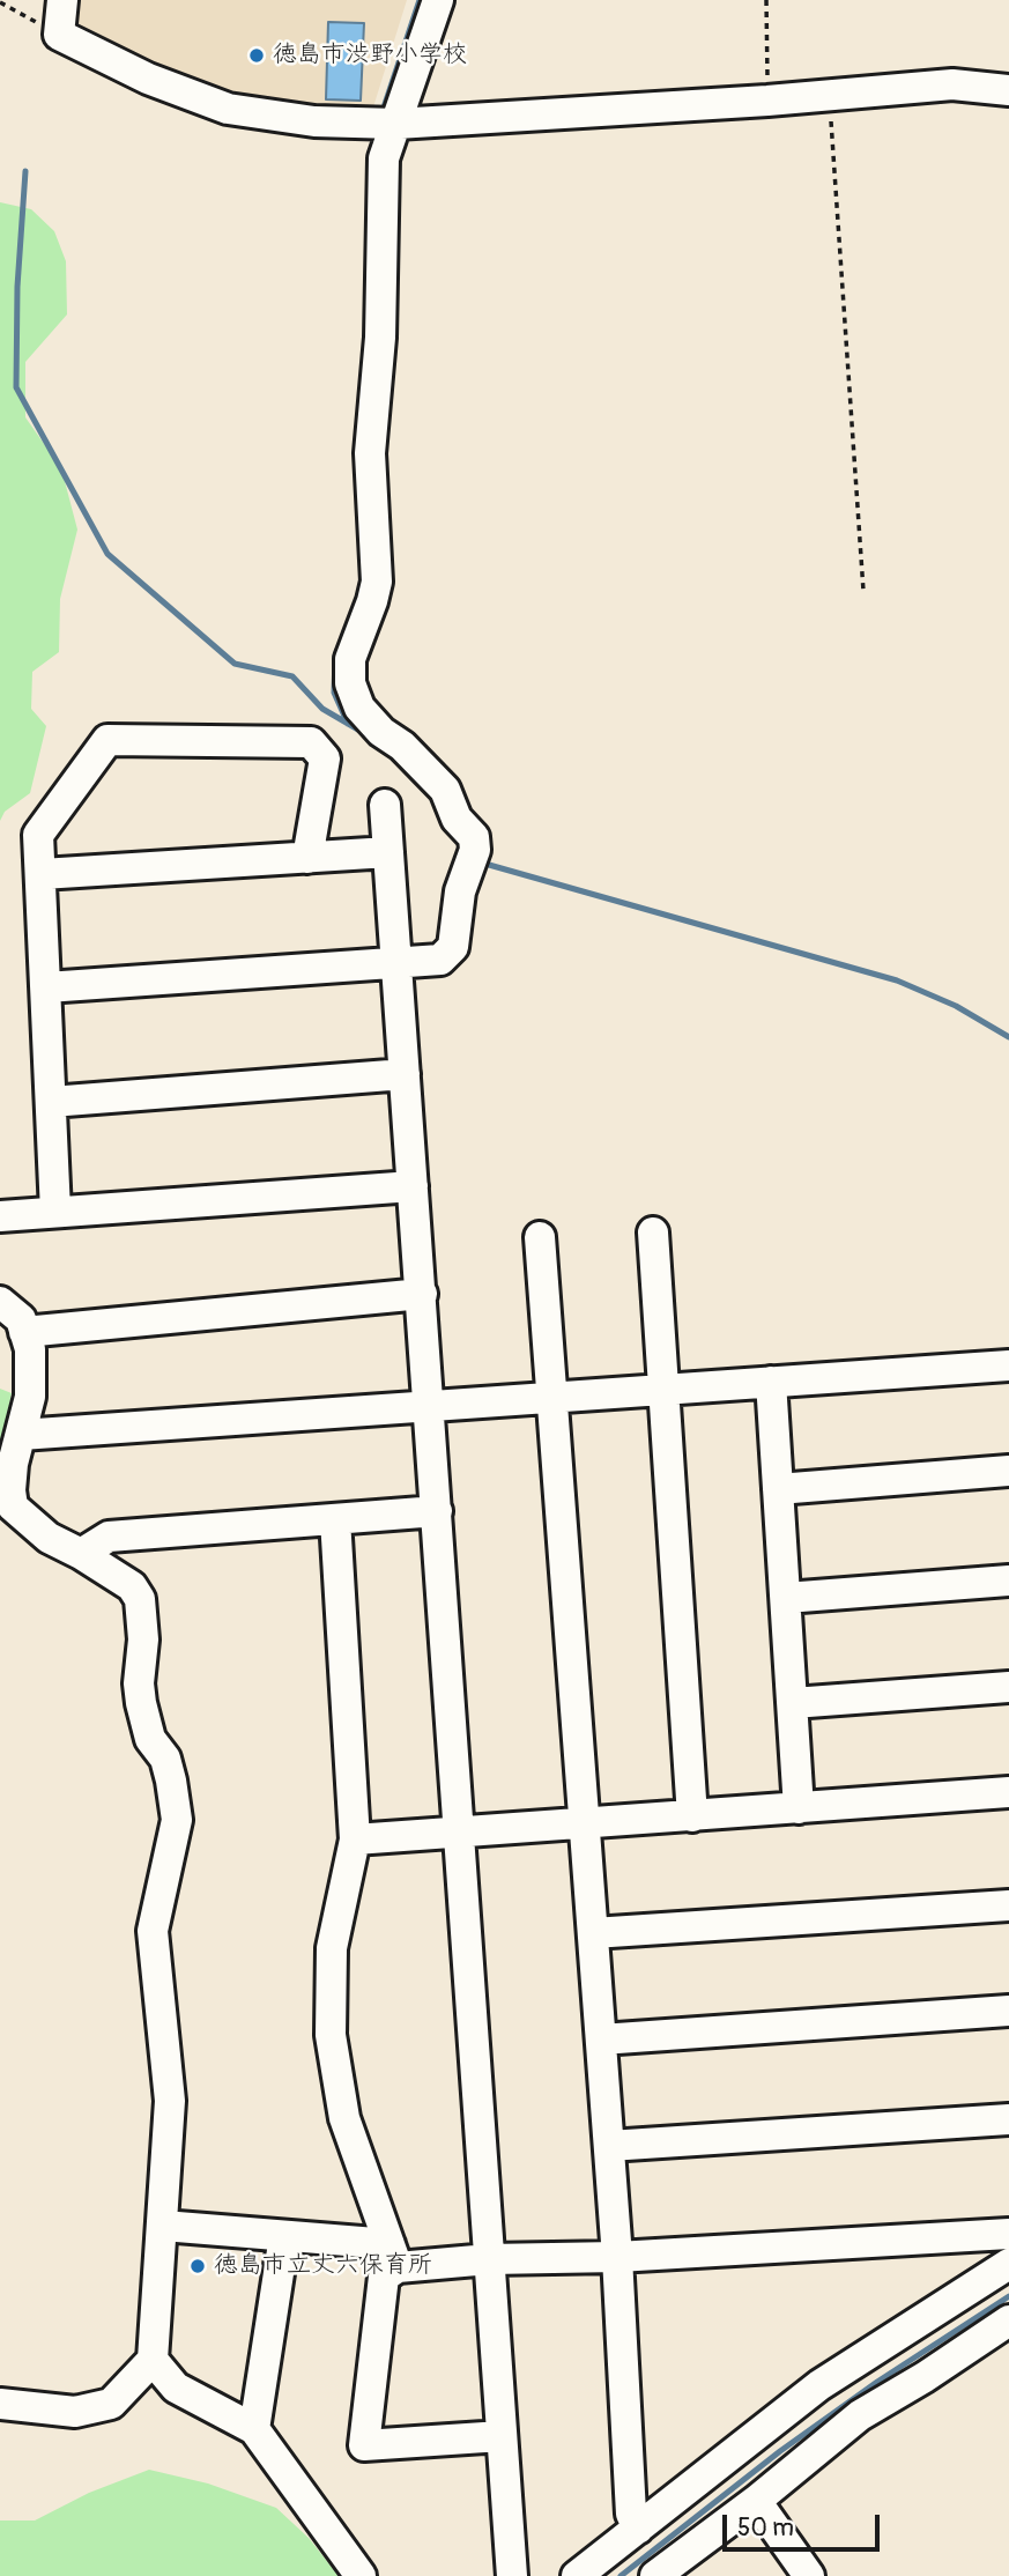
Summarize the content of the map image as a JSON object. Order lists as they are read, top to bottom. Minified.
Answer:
{"places":["徳島市渋野小学校","徳島市立丈六保育所"],"scale_bar":"50 m"}
